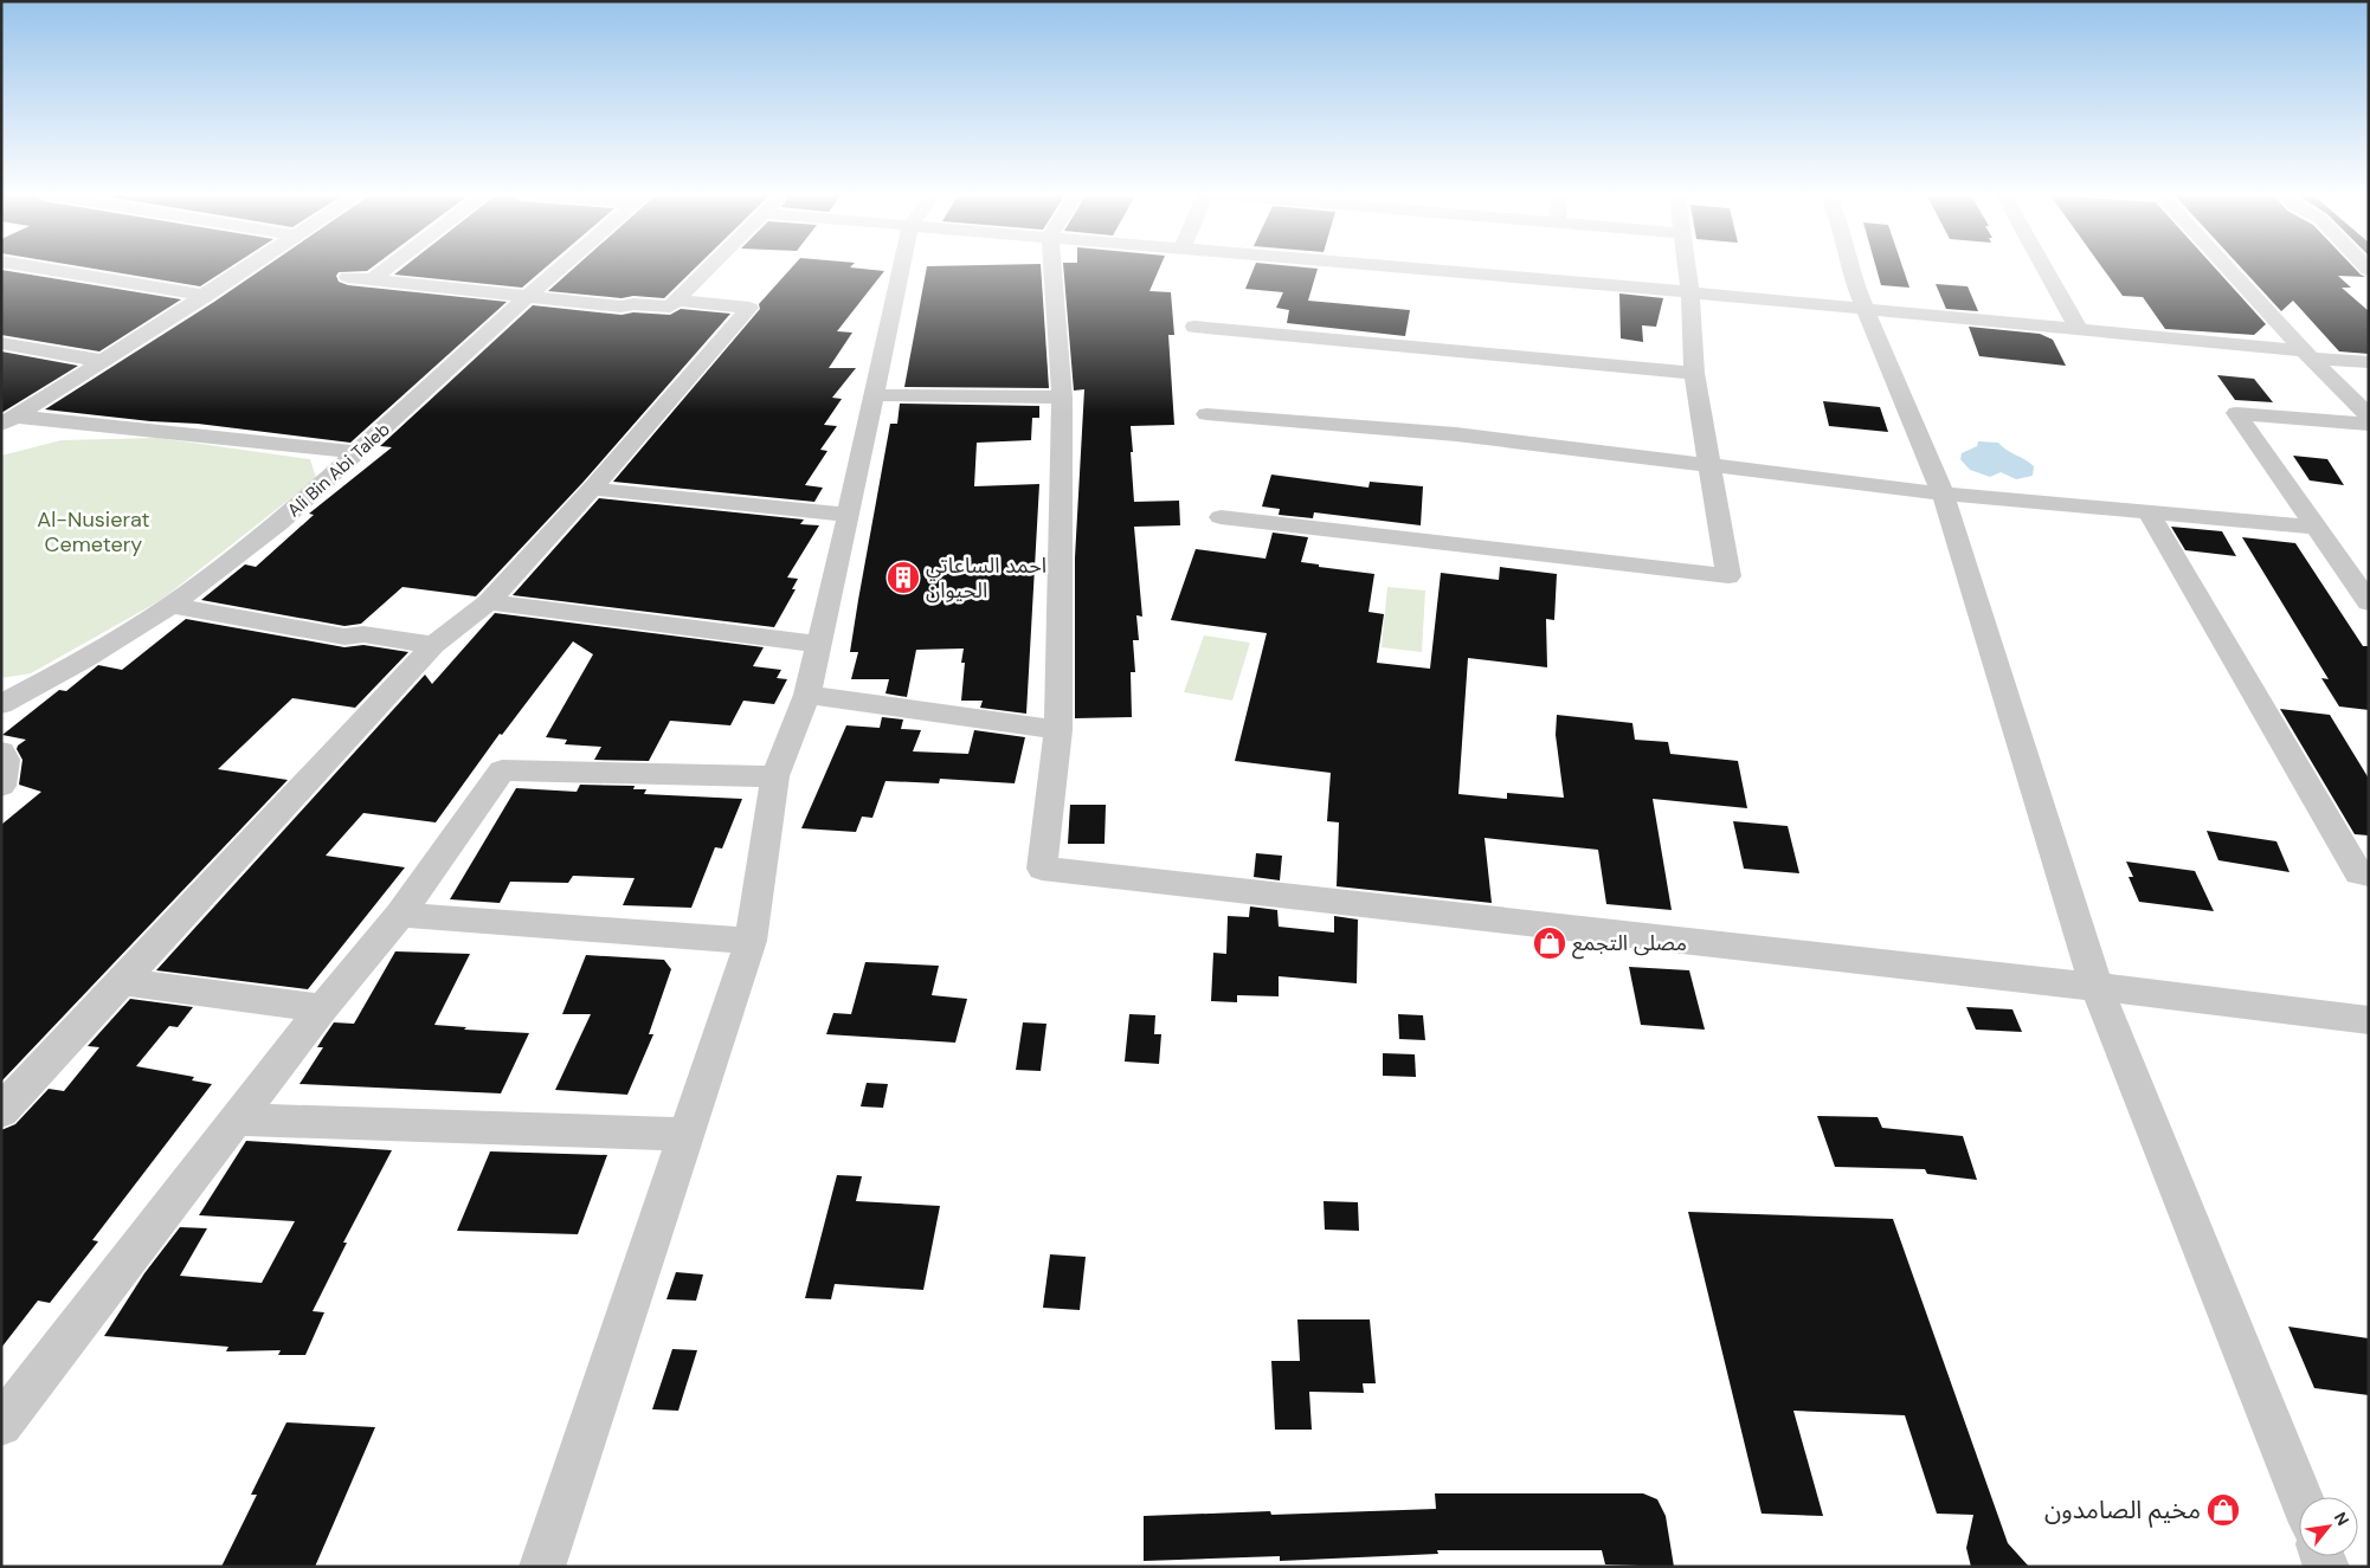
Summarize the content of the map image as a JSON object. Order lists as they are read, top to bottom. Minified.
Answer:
{"streets":{"street":["Ali Bin Abi Taleb"]},"parks":["Al-Nusierat Cemetery"],"places":{"building":["احمد الساعاتي الحيوان"],"shop":["مصلى التجمع","مخيم الصامدون"]},"north":"top right"}
